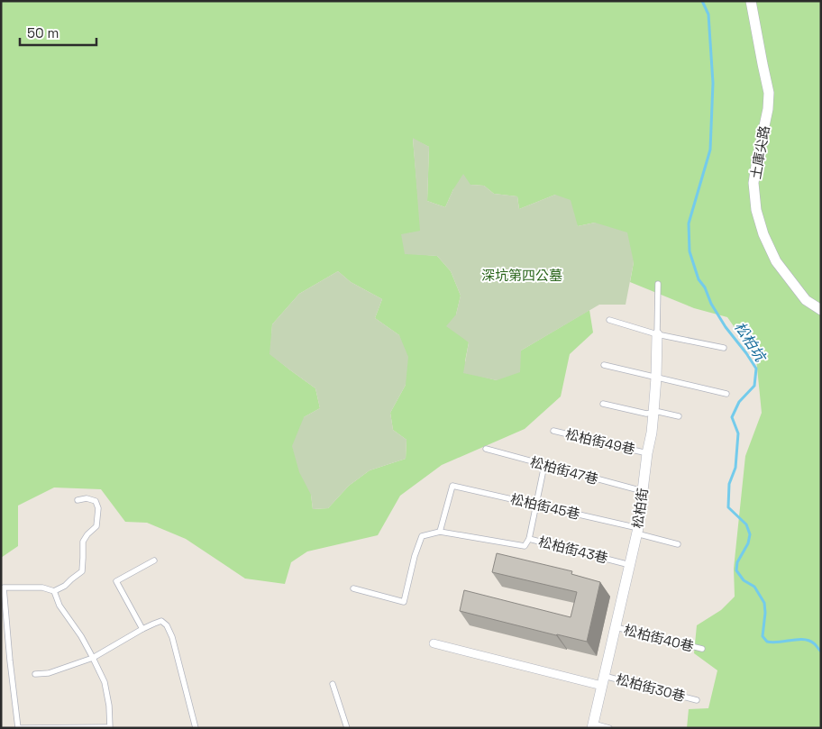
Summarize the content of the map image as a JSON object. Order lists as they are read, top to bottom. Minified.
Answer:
{"streets":{"street":["土庫尖路","松柏街"],"lane":["松柏街49巷","松柏街47巷","松柏街45巷","松柏街43巷","松柏街40巷","松柏街30巷"]},"crossings":[["松柏街49巷","松柏街"],["松柏街47巷","松柏街"],["松柏街45巷","松柏街"],["松柏街45巷","松柏街43巷"],["松柏街","松柏街43巷"],["松柏街","松柏街40巷"],["松柏街","松柏街30巷"]],"water":["松柏坑"],"parks":["深坑第四公墓"],"scale_bar":"50 m"}
